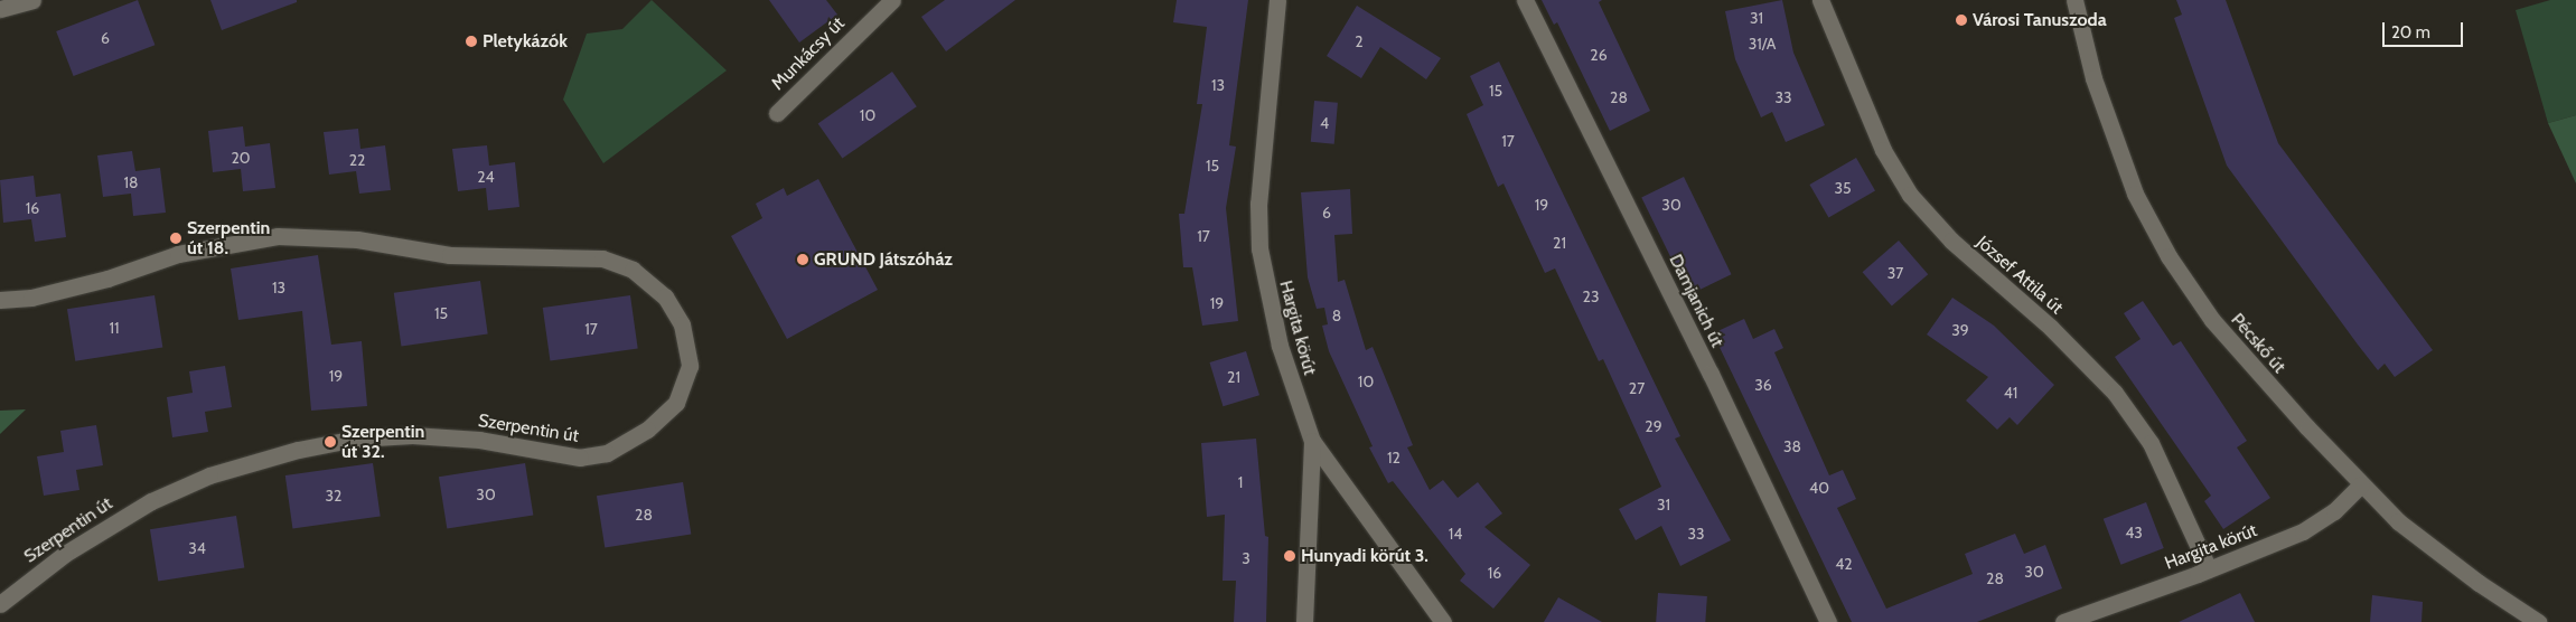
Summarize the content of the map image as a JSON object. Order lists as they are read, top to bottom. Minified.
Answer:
{"streets":{"street":["Munkácsy út","József Attila út","Damjanich út","Hargita körút","Pécskő út","Szerpentin út"]},"crossings":[["József Attila út","Hargita körút"],["Hargita körút","Pécskő út"]],"places":["Városi Tanuszoda","Pletykázók","Szerpentin út 18.","GRUND Játszóház","Szerpentin út 32.","Hunyadi körút 3."],"house_numbers":["31","6","2","31/A","26","13","15","28","33","10","4","17","20","22","15","24","18","35","19","30","16","6","17","21","37","13","23","19","15","8","11","17","39","19","21","10","36","27","41","29","38","12","1","40","30","32","31","28","43","14","33","34","3","42","30","16","28"],"scale_bar":"20 m"}
